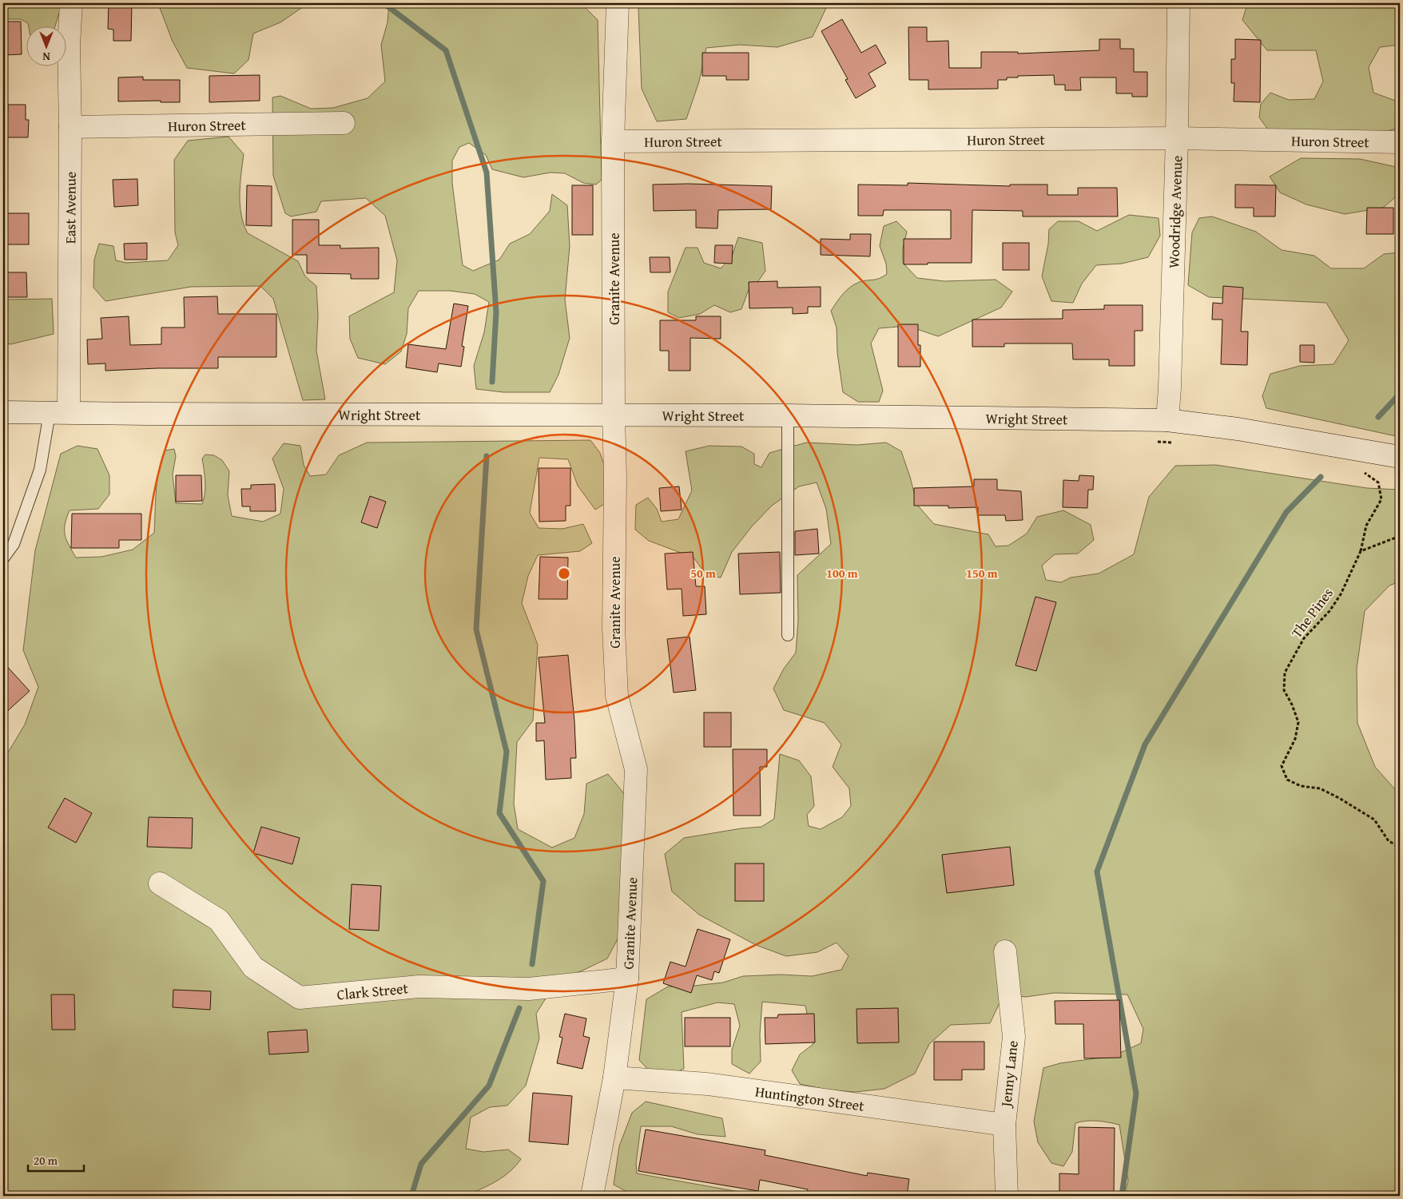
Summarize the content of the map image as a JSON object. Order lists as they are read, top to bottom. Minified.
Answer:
{"streets":{"street":["Huron Street","East Avenue","Woodridge Avenue","Granite Avenue","Wright Street","Clark Street","Jenny Lane","Huntington Street"],"path":["The Pines"]},"crossings":[["Huron Street","East Avenue"],["Huron Street","Woodridge Avenue"],["Huron Street","Granite Avenue"],["East Avenue","Wright Street"],["Woodridge Avenue","Wright Street"],["Granite Avenue","Wright Street"],["Granite Avenue","Clark Street"],["Granite Avenue","Huntington Street"],["Jenny Lane","Huntington Street"]],"scale_bar":"20 m","north":"bottom","rings":["50 m","100 m","150 m"]}
